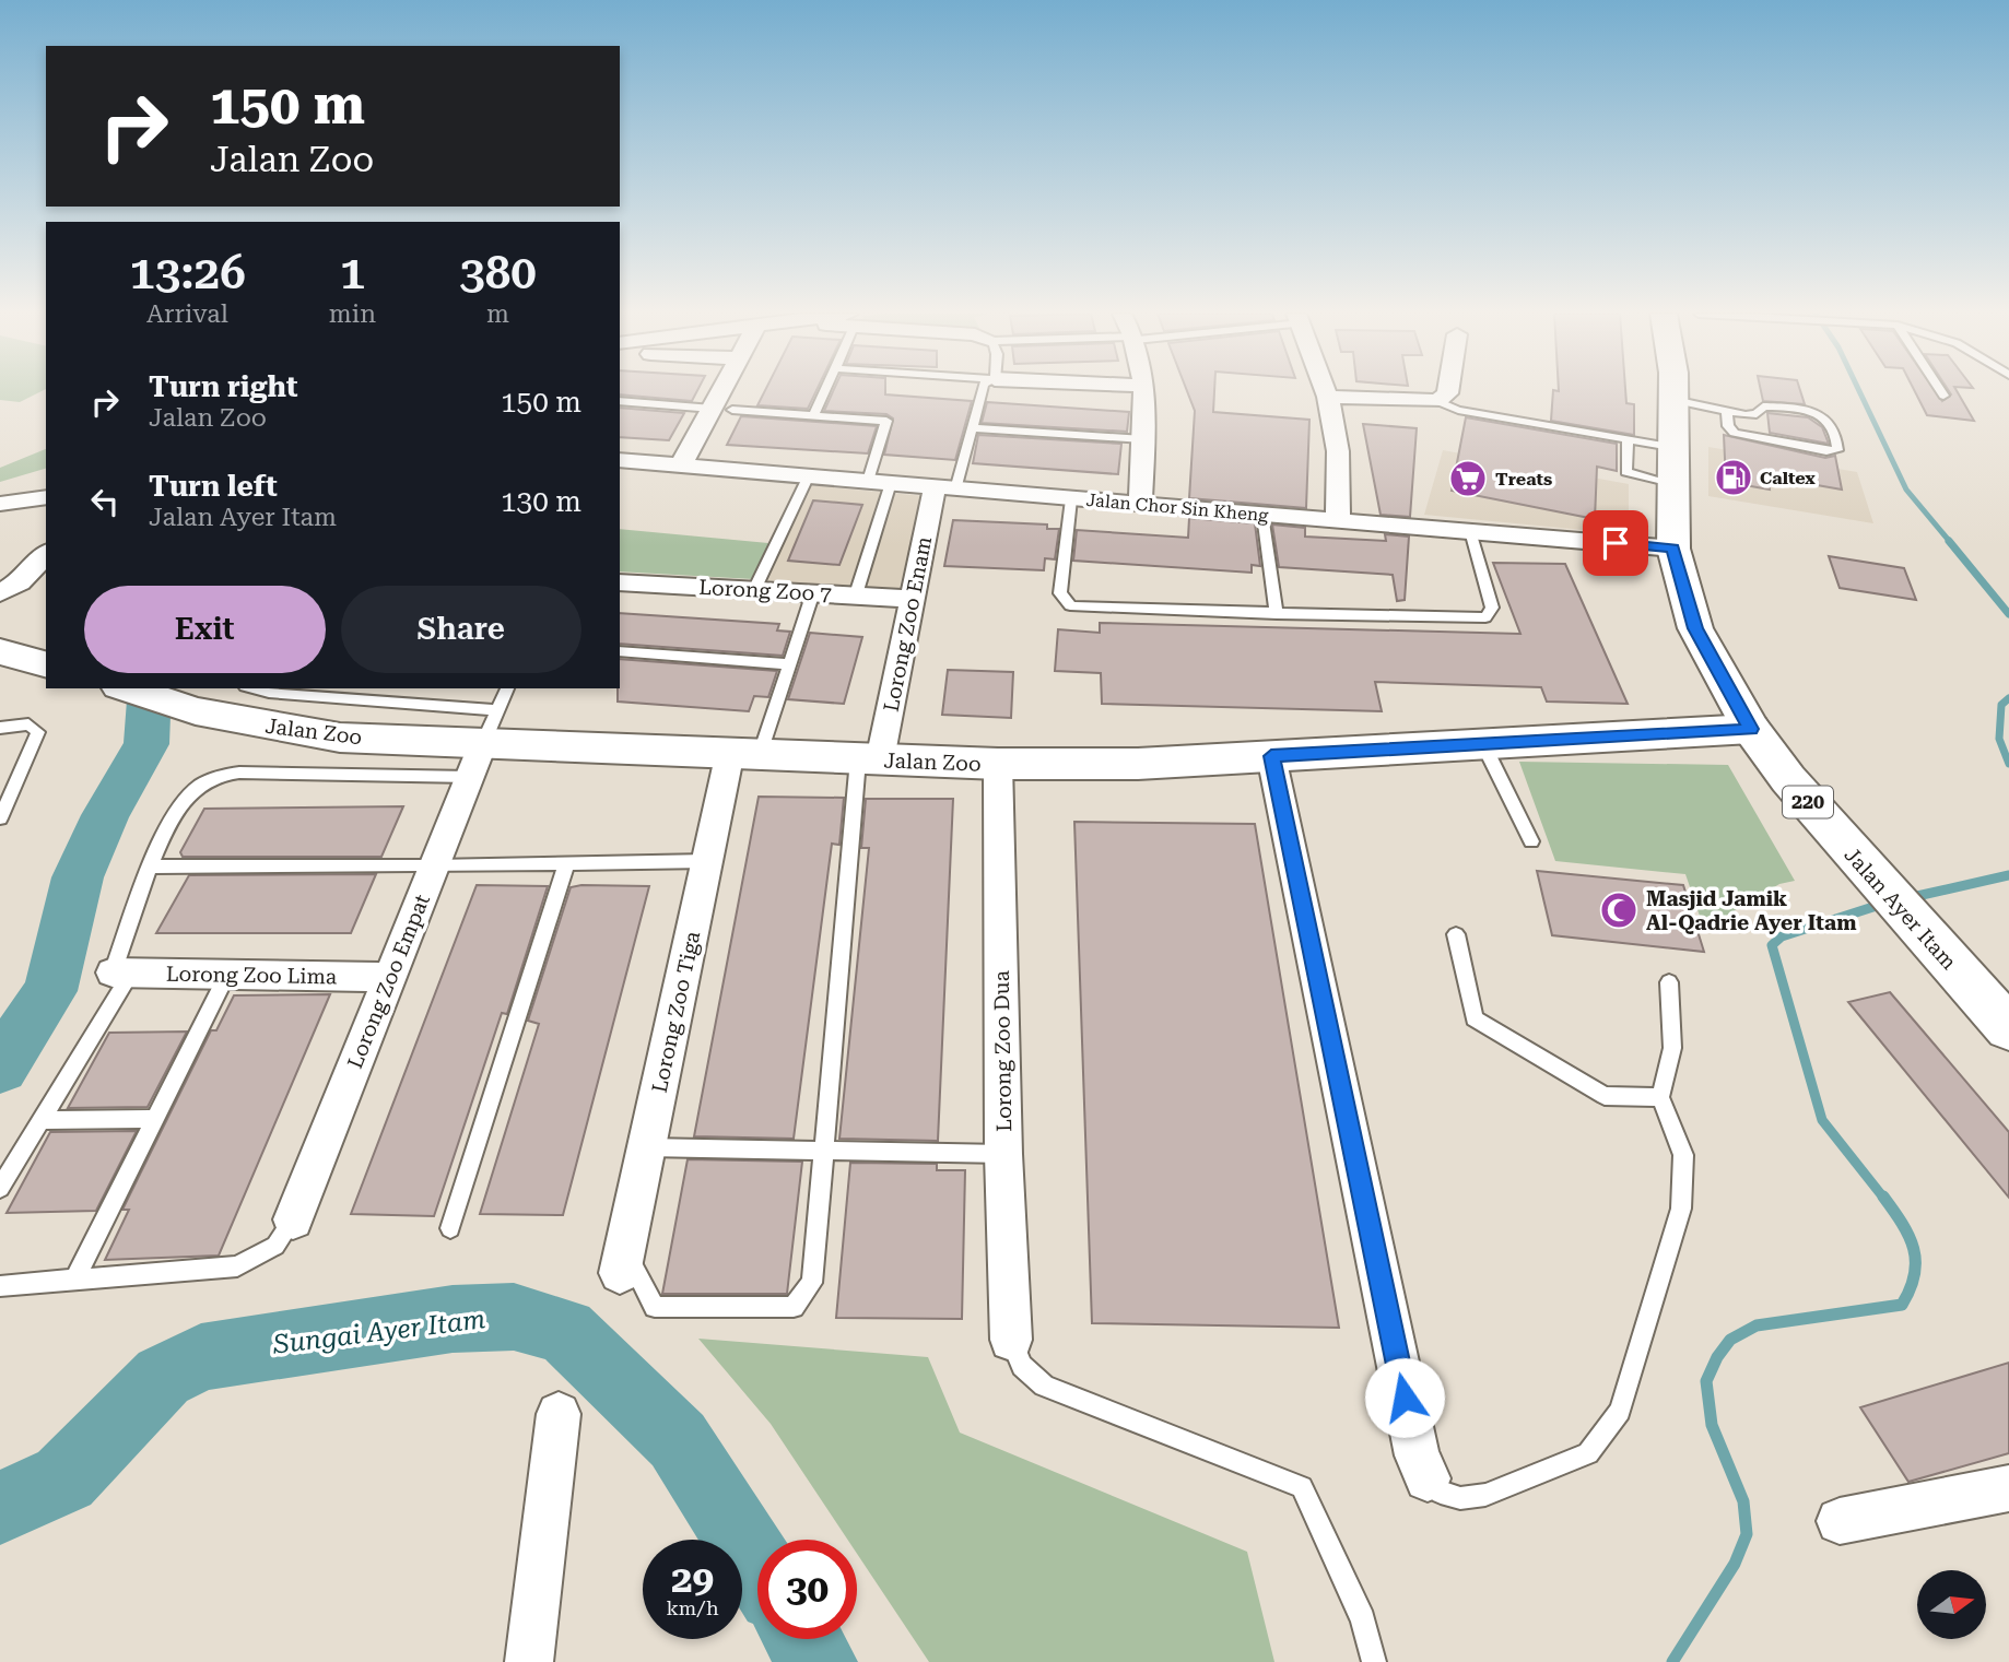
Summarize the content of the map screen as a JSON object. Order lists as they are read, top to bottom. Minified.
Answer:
{"streets":{"main road":["Jalan Zoo","220","Jalan Ayer Itam"],"street":["Jalan Chor Sin Kheng","Lorong Zoo 7","Lorong Zoo Enam","Lorong Zoo Lima","Lorong Zoo Empat","Lorong Zoo Tiga","Lorong Zoo Dua"]},"crossings":[["Jalan Chor Sin Kheng","Lorong Zoo Enam"],["Jalan Chor Sin Kheng","Jalan Ayer Itam"],["Lorong Zoo 7","Lorong Zoo Enam"],["Lorong Zoo Enam","Jalan Zoo"],["Jalan Zoo","Jalan Ayer Itam"],["Jalan Zoo","Lorong Zoo Empat"],["Jalan Zoo","Lorong Zoo Tiga"],["Jalan Zoo","Lorong Zoo Dua"],["Lorong Zoo Lima","Lorong Zoo Empat"]],"water":["Sungai Ayer Itam"],"places":{"fuel station":["Caltex"],"supermarket":["Treats"],"mosque":["Masjid Jamik Al-Qadrie Ayer Itam"]},"north":"right","page":{"turn":["150 m","Jalan Zoo"],"eta":["13:26","Arrival","1","min","380","m"],"list":[{"name":"Turn right","note":"Jalan Zoo","value":"150 m"},{"name":"Turn left","note":"Jalan Ayer Itam","value":"130 m"}],"buttons":["Exit","Share"],"speed":"29 km/h","limit":"30"}}
